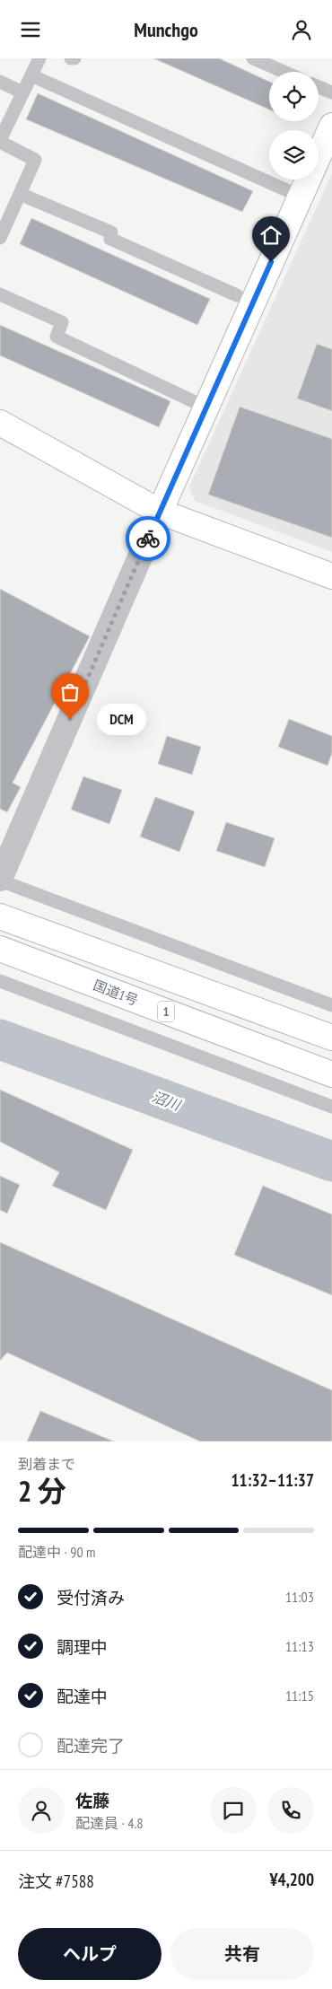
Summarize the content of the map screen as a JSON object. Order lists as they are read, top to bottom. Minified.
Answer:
{"streets":{"main road":["国道1号","1"]},"water":["沼川"],"places":["DCM"],"page":{"header":"Munchgo","bubble":"DCM","heading":["2 分","到着まで","11:32–11:37"],"panel":["佐藤","配達員 · 4.8","注文 #7588","¥4,200"],"bar":"配達中 · 90 m","list":[["受付済み","11:03"],["調理中","11:13"],["配達中","11:15"],"配達完了"],"buttons":["ヘルプ","共有"]}}
